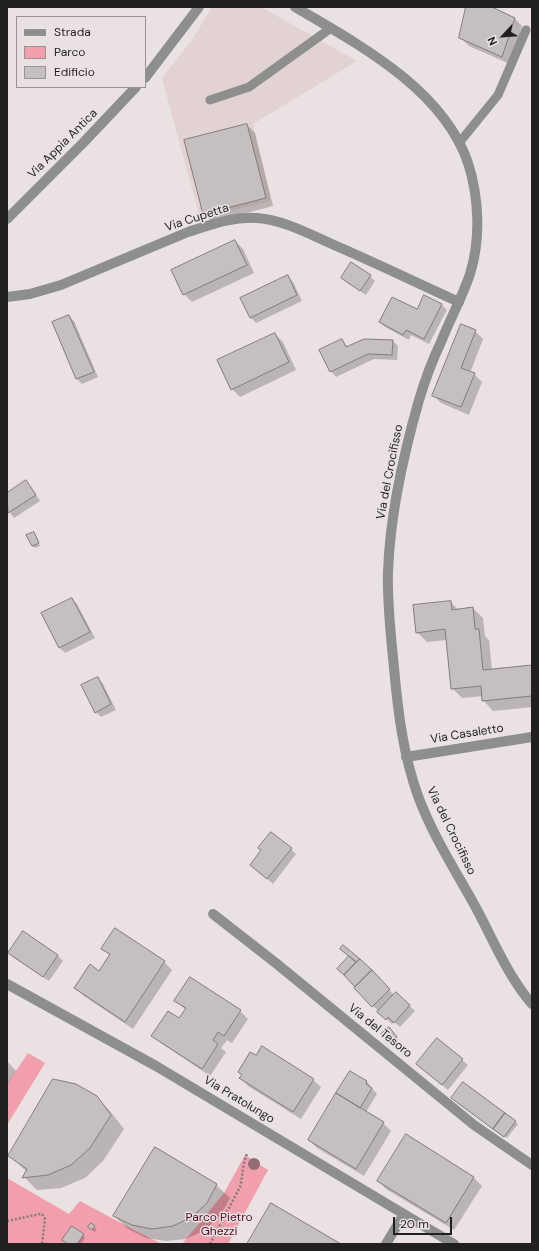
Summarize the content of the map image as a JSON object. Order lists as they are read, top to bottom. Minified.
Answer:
{"streets":{"street":["Via Appia Antica","Via Cupetta","Via del Crocifisso","Via Casaletto","Via del Tesoro","Via Pratolungo"]},"crossings":[["Via Cupetta","Via del Crocifisso"],["Via del Crocifisso","Via Casaletto"]],"parks":["Parco Pietro Ghezzi"],"legend":["Strada","Parco","Edificio"],"scale_bar":"20 m","north":"bottom left"}
